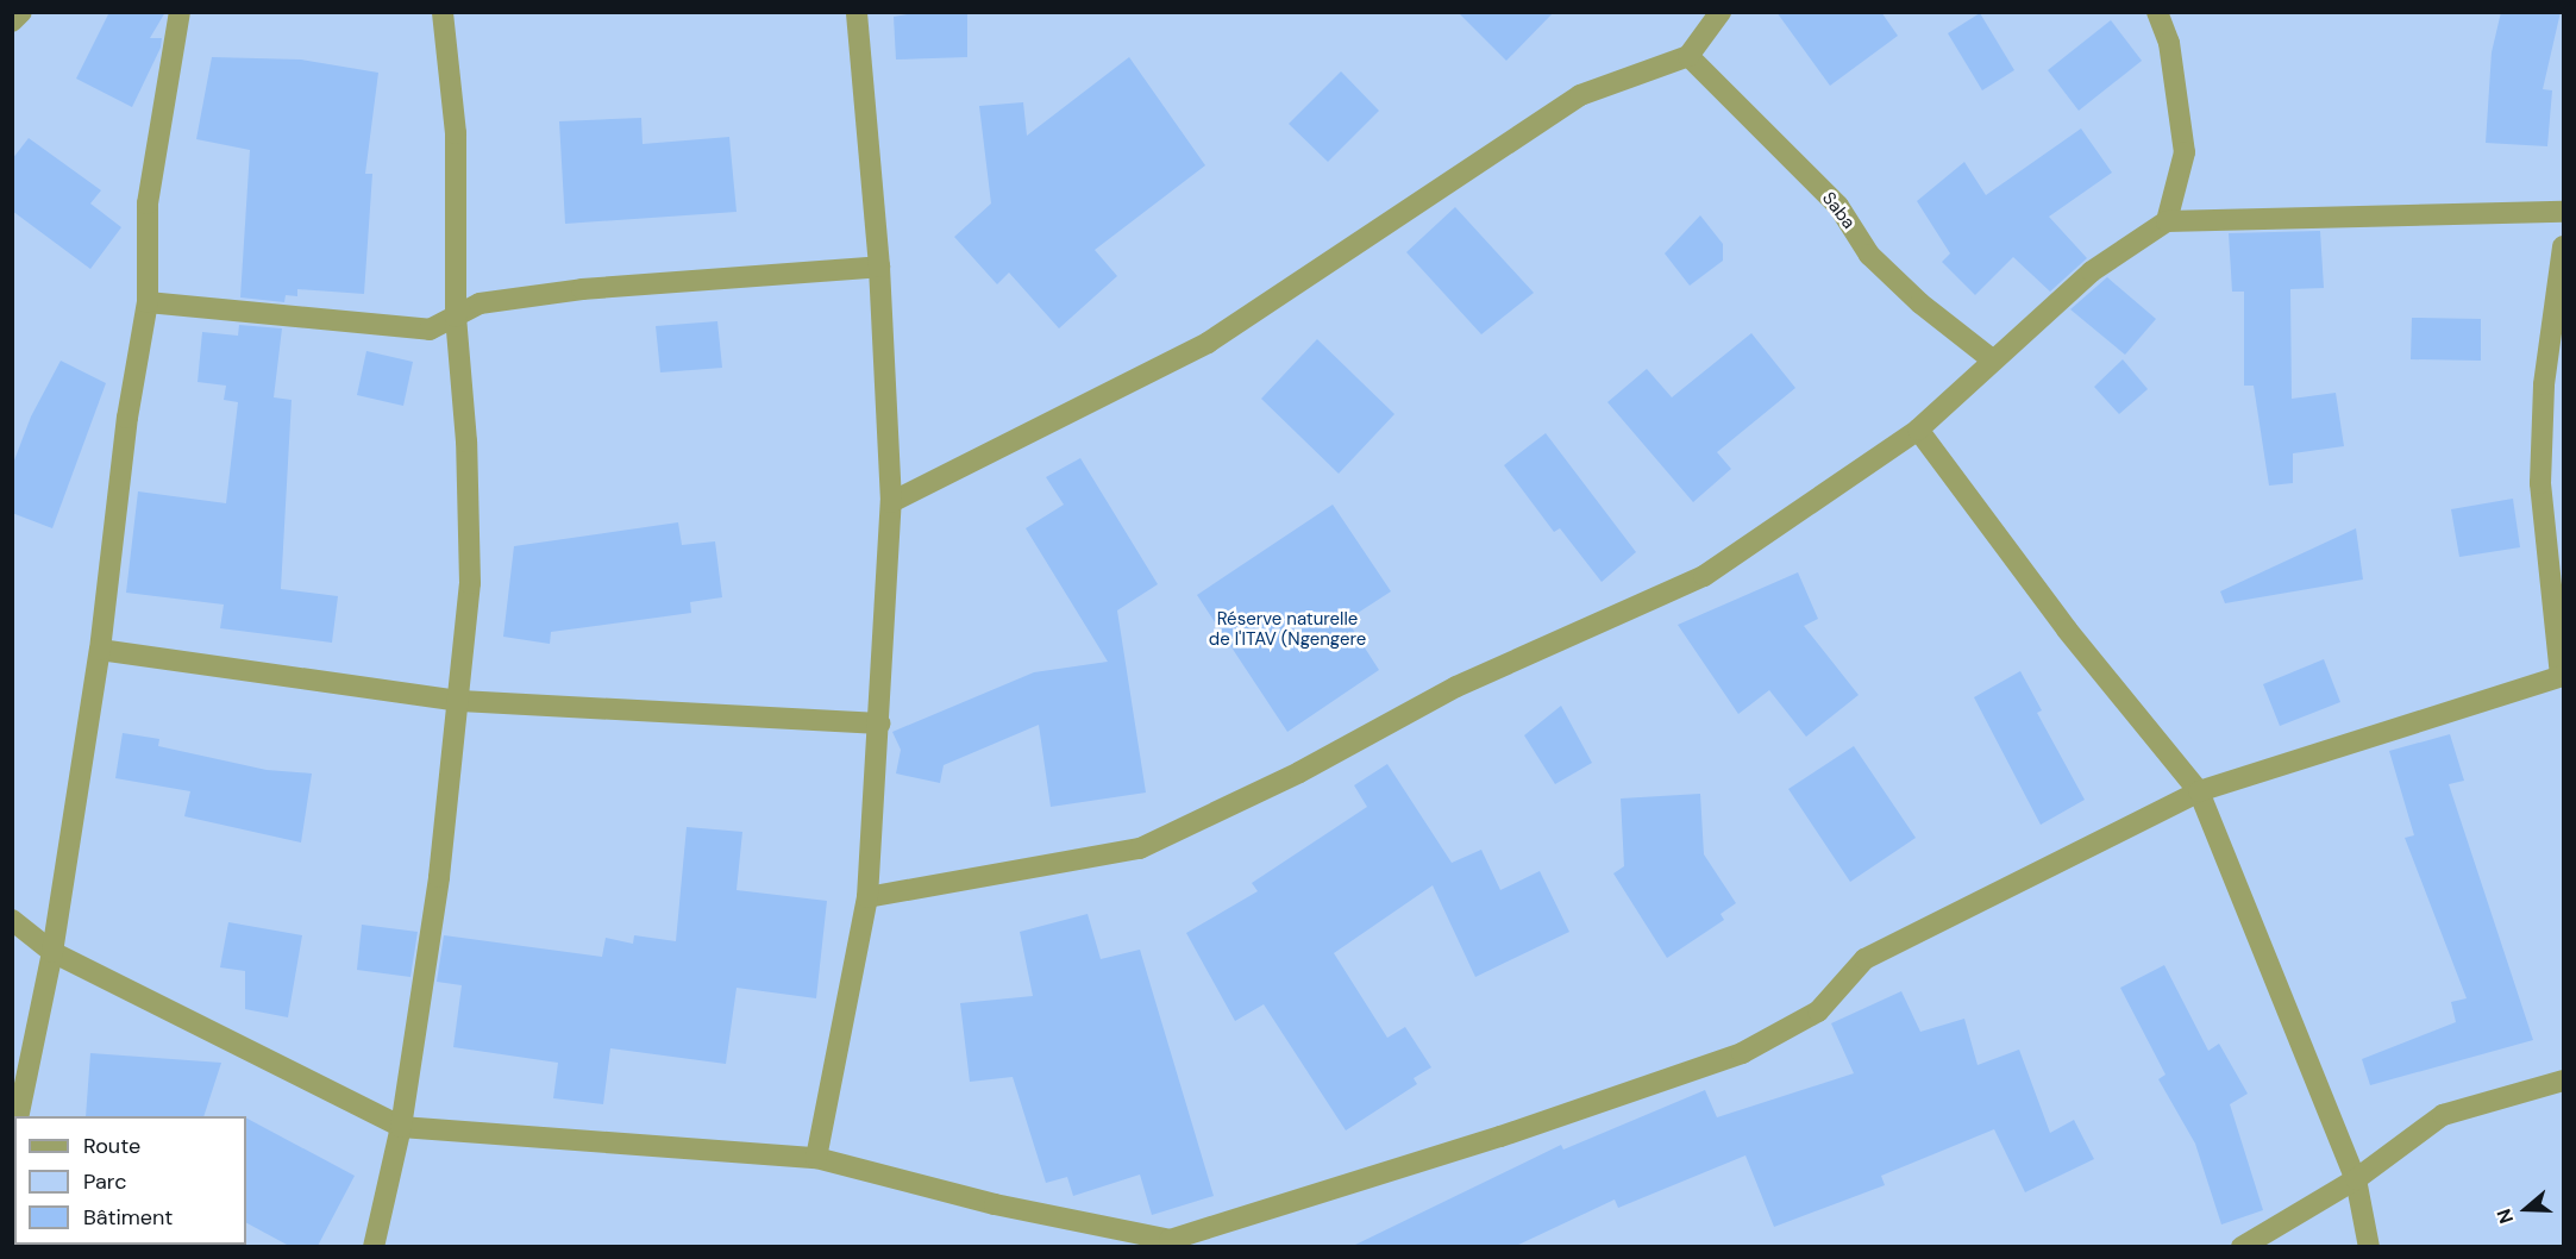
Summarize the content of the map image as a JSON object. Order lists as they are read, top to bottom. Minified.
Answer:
{"streets":{"street":["Saba"]},"parks":["Réserve naturelle de l'ITAV (Ngengere"],"legend":["Route","Parc","Bâtiment"],"north":"left"}
